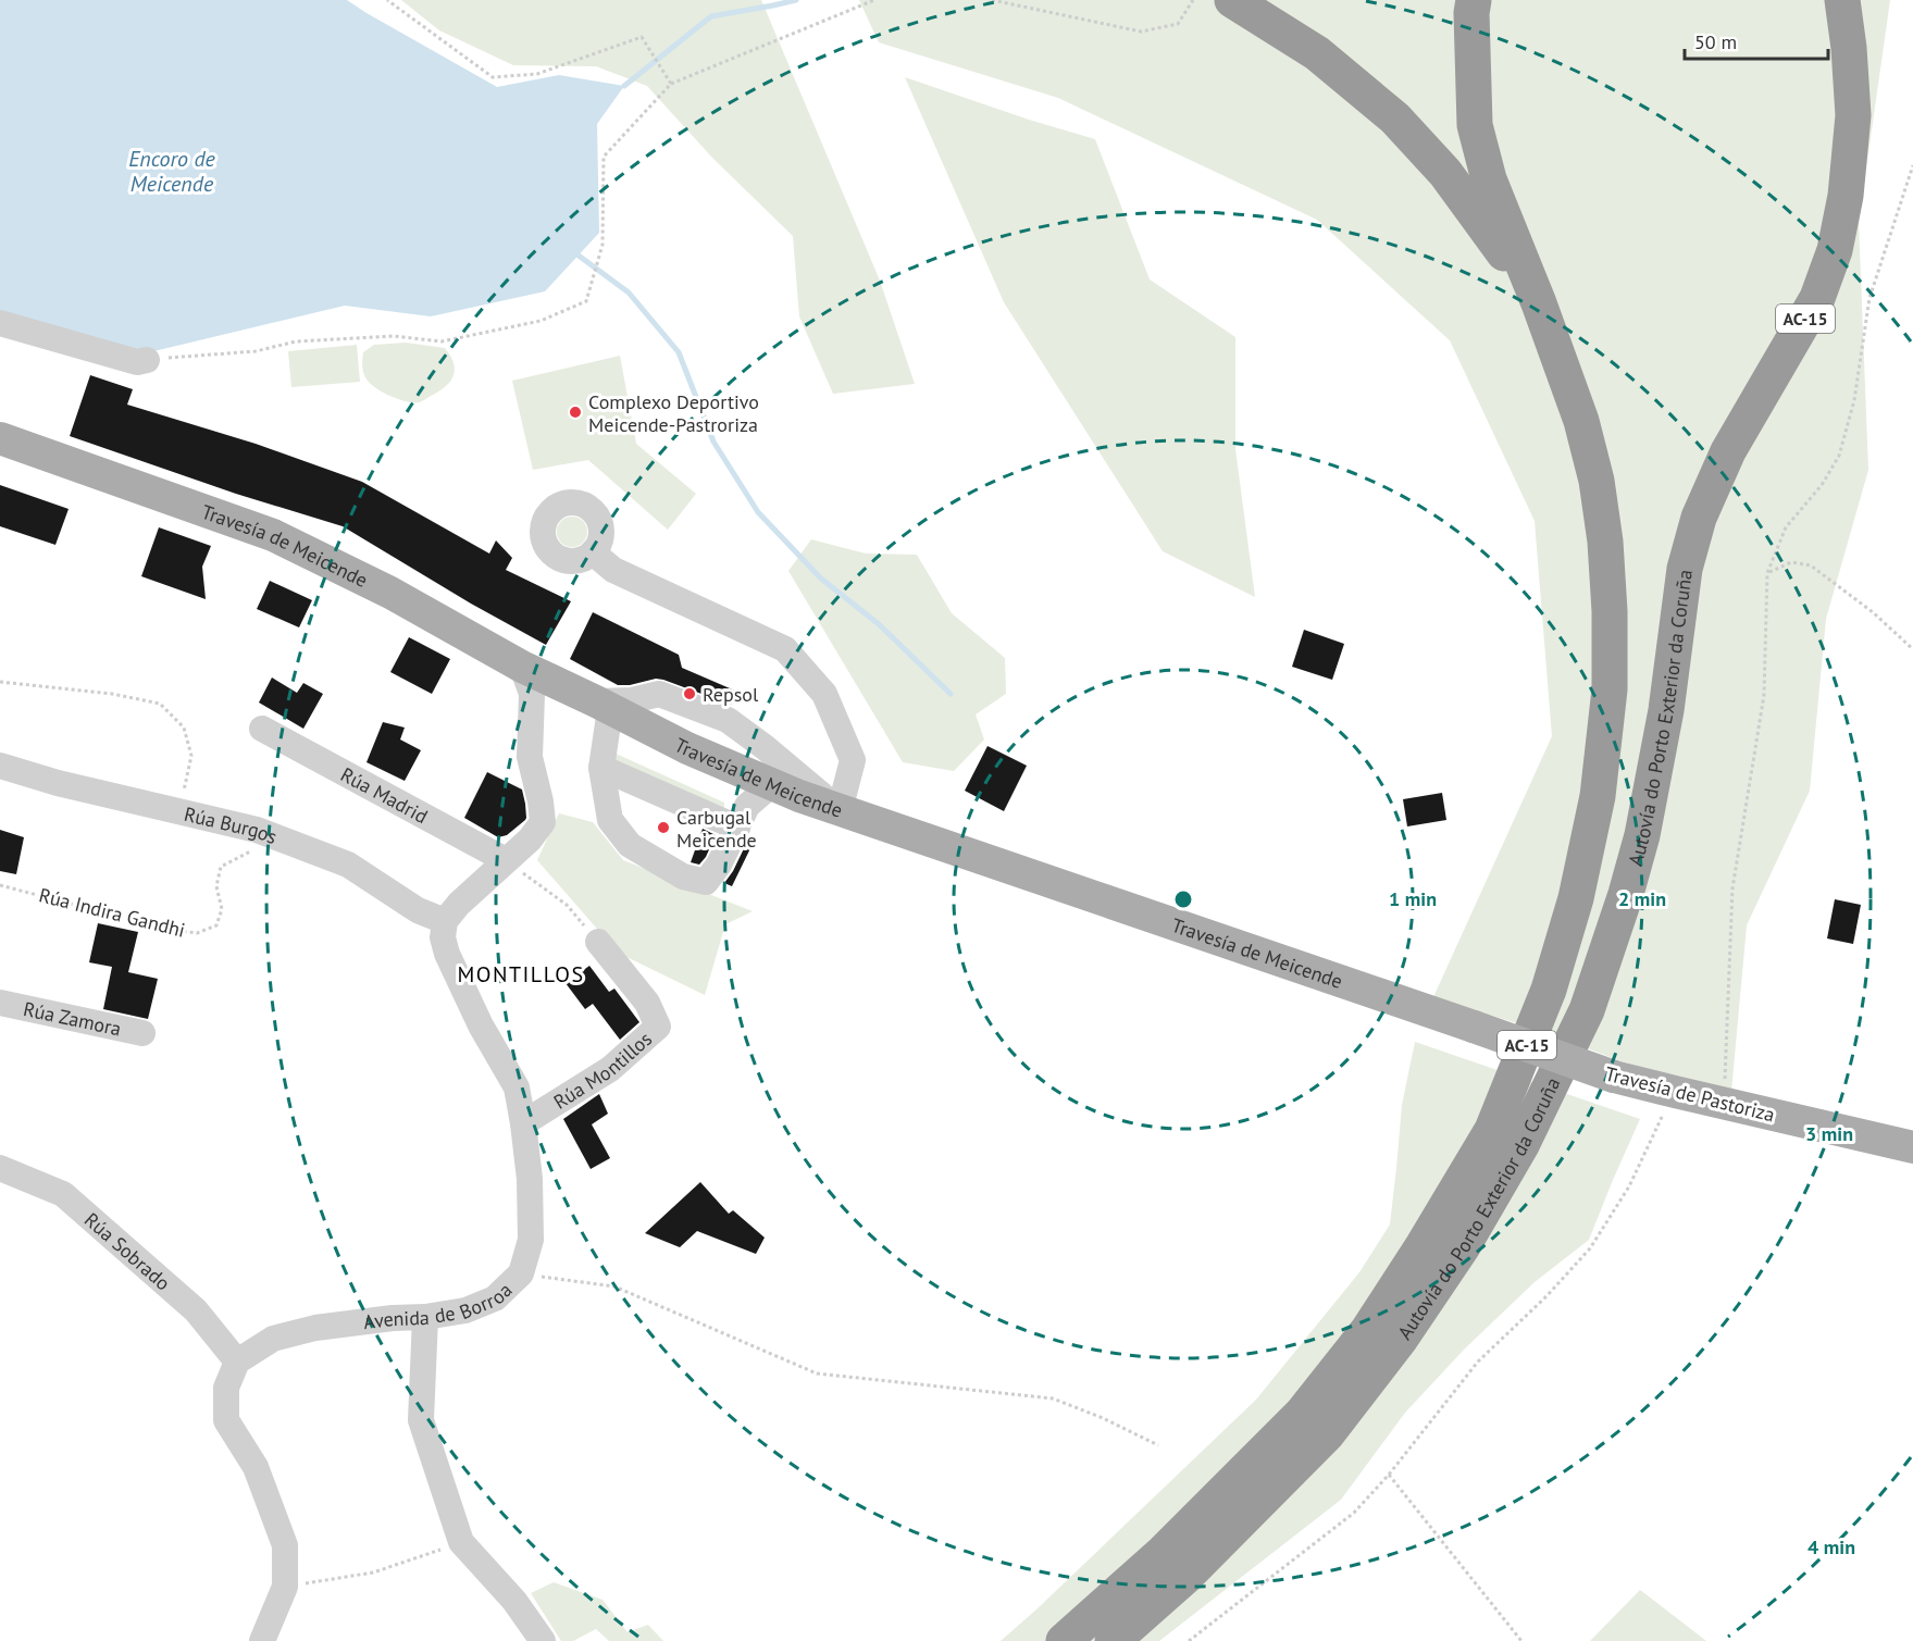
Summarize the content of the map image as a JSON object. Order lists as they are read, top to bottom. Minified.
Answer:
{"streets":{"highway":["AC-15","Autovía do Porto Exterior da Coruña"],"main road":["Travesía de Meicende","Travesía de Pastoriza"],"street":["Rúa Madrid","Rúa Burgos","Rúa Zamora","Rúa Montillos","Rúa Sobrado","Avenida de Borroa"],"path":["Rúa Indira Gandhi"]},"crossings":[["Travesía de Meicende","Travesía de Pastoriza"],["Rúa Burgos","Rúa Indira Gandhi"],["Rúa Burgos","Avenida de Borroa"],["Rúa Montillos","Avenida de Borroa"],["Rúa Sobrado","Avenida de Borroa"]],"districts":["MONTILLOS"],"water":["Encoro de Meicende"],"places":["Complexo Deportivo Meicende-Pastroriza","Repsol","Carbugal Meicende"],"scale_bar":"50 m","rings":["1 min","2 min","3 min","4 min"]}
